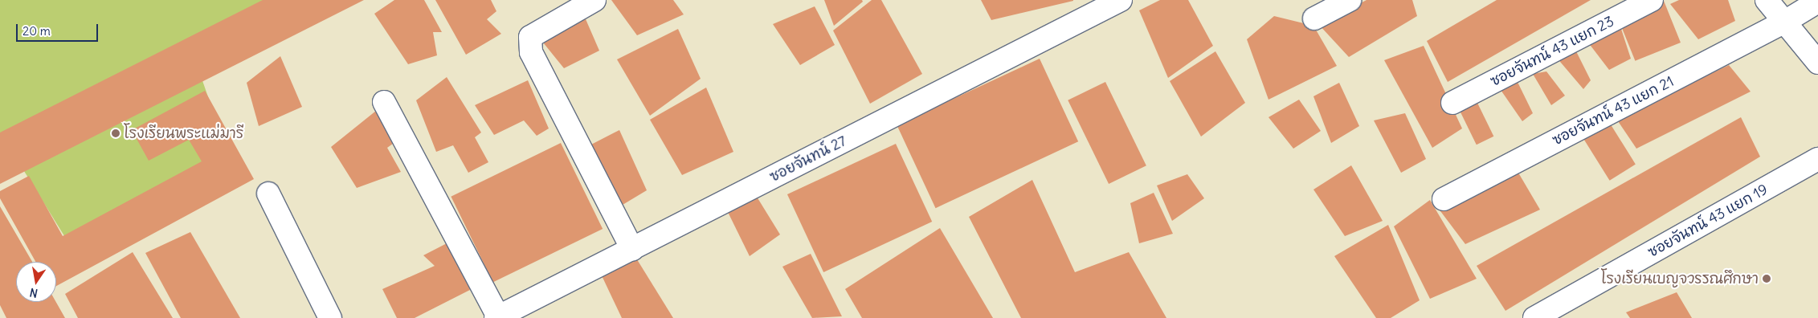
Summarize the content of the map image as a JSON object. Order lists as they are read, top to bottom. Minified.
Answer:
{"streets":{"street":["ซอยจันทน์ 43 แยก 23","ซอยจันทน์ 43 แยก 21","ซอยจันทน์ 27","ซอยจันทน์ 43 แยก 19"]},"places":["โรงเรียนพระแม่มารี","โรงเรียนเบญจวรรณศึกษา"],"scale_bar":"20 m","north":"bottom"}
